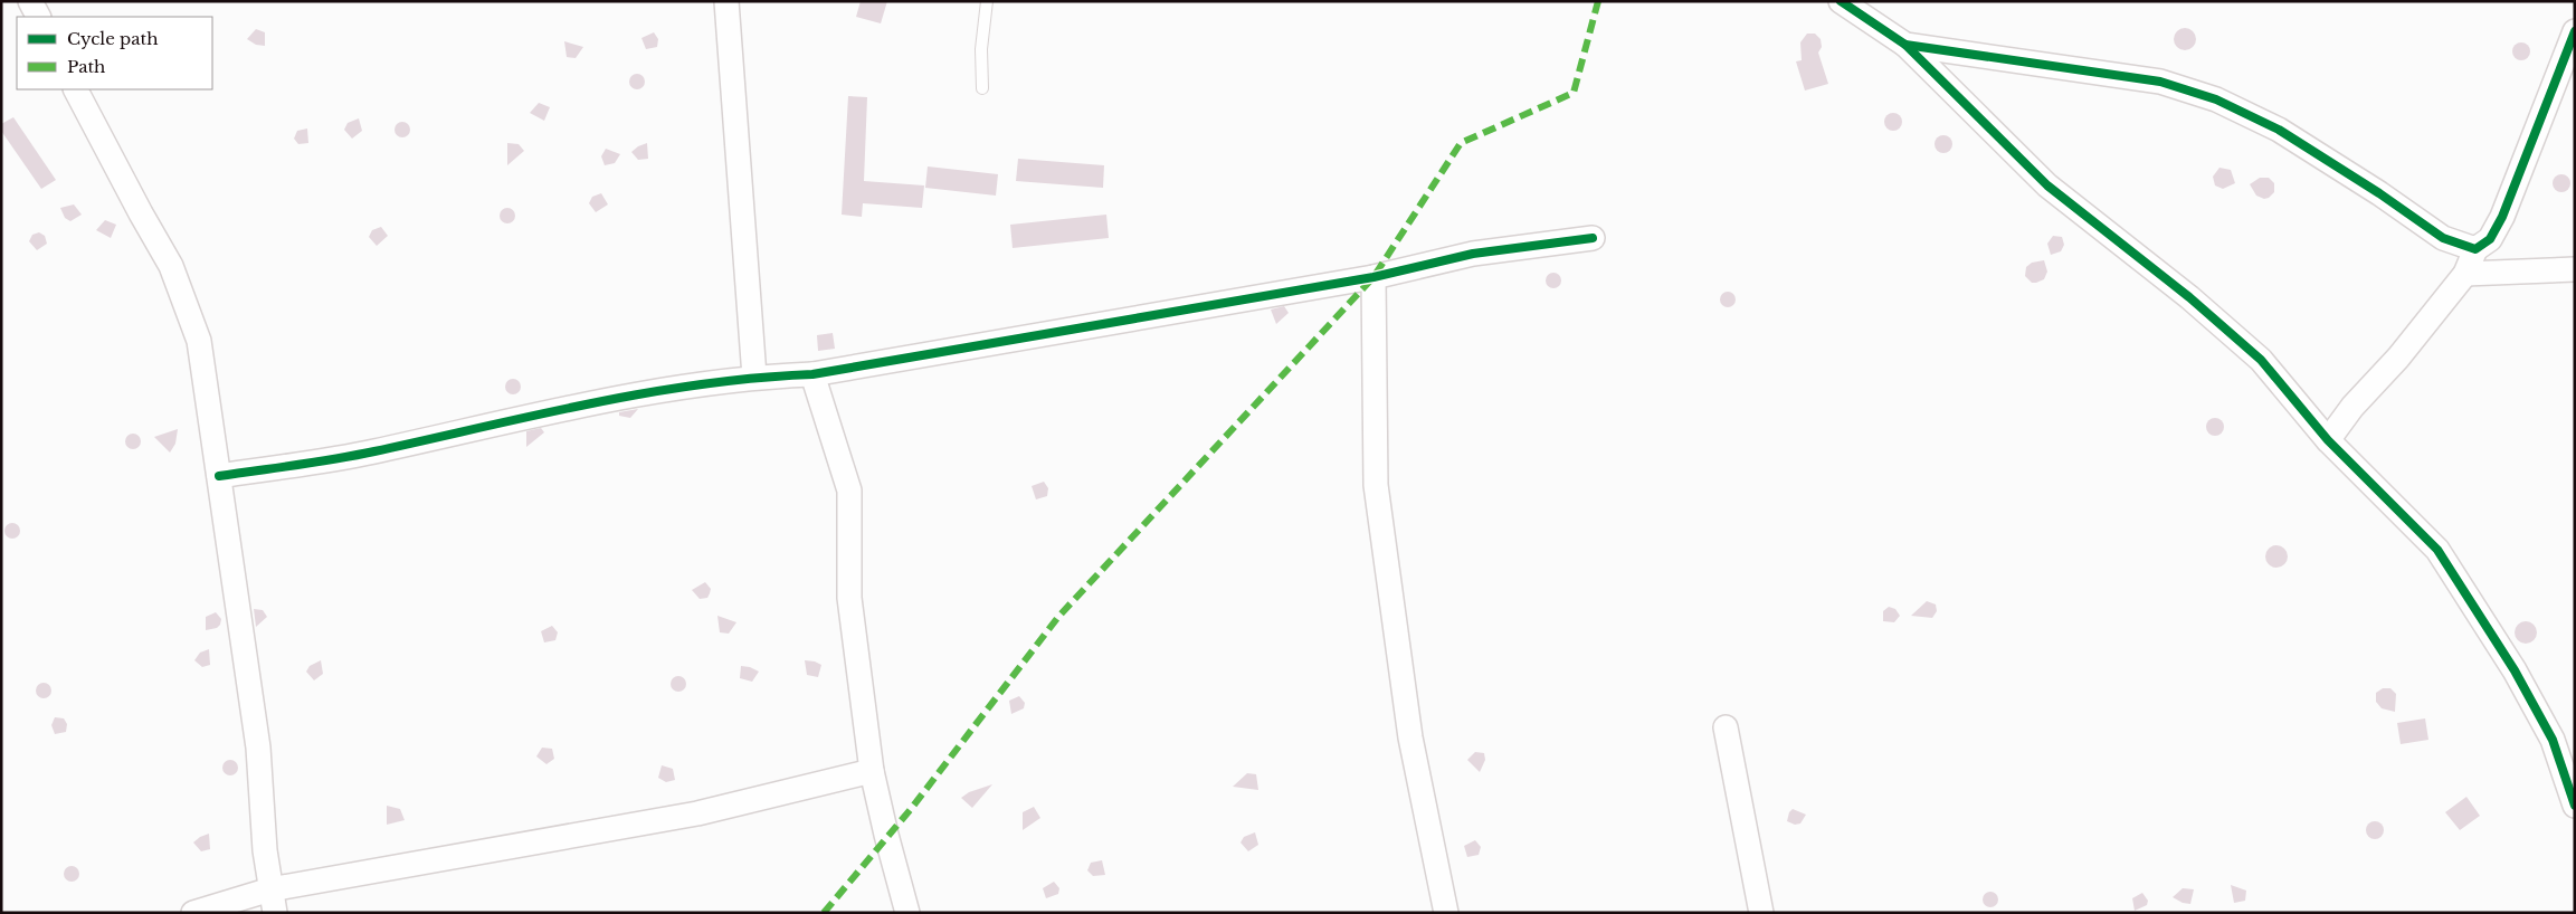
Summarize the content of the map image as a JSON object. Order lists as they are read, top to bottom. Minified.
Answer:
{"legend":["Cycle path","Path"]}
